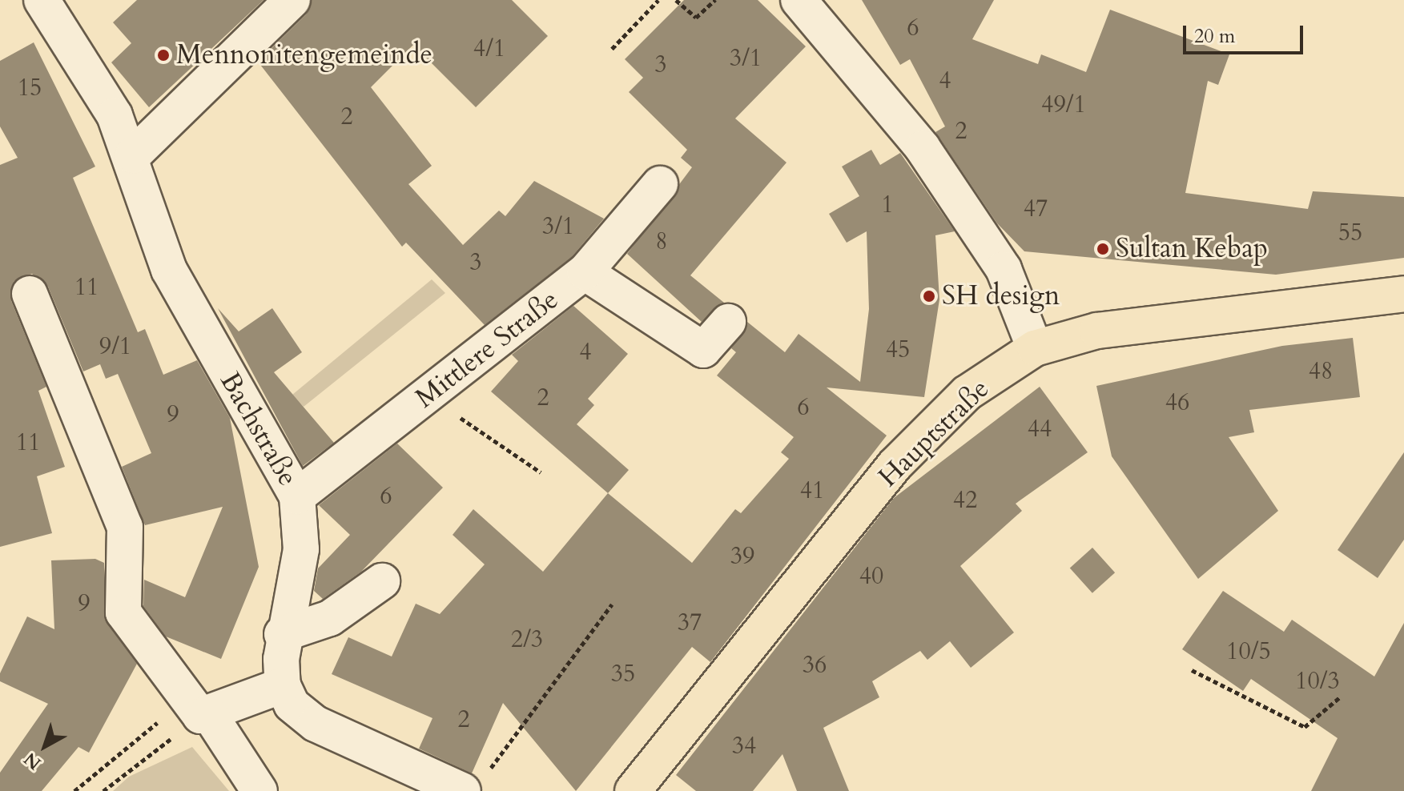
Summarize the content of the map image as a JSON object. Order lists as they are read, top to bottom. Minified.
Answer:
{"streets":{"main road":["Hauptstraße"],"street":["Mittlere Straße","Bachstraße"]},"crossings":[["Mittlere Straße","Bachstraße"]],"places":["Mennonitengemeinde","Sultan Kebap","SH design"],"house_numbers":["6","4/1","3/1","3","4","15","49/1","2","2","1","47","3/1","55","8","3","11","9/1","45","4","48","2","46","6","9","44","11","41","6","42","39","40","9","37","2/3","10/5","36","35","10/3","2","34"],"scale_bar":"20 m","north":"bottom left"}
